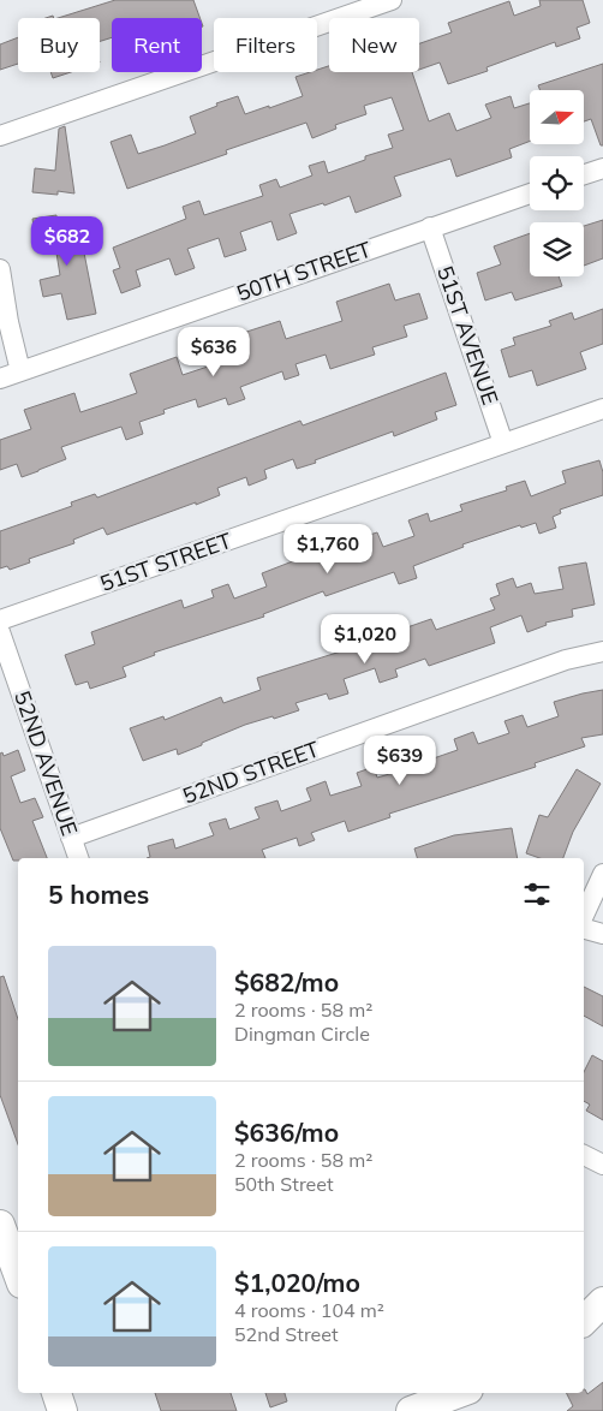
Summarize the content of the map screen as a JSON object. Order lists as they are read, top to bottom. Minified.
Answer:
{"streets":{"street":["50TH STREET","51ST AVENUE","51ST STREET","52ND AVENUE","52ND STREET"]},"crossings":[["50TH STREET","51ST AVENUE"],["51ST AVENUE","51ST STREET"],["52ND AVENUE","52ND STREET"]],"north":"right","page":{"chip":["Buy","Rent","Filters","New"],"price":["$682","$636","$1,760","$1,020","$639"],"heading":"5 homes","list":[{"name":"$682/mo","note":"2 rooms · 58 m² · Dingman Circle"},{"name":"$636/mo","note":"2 rooms · 58 m² · 50th Street"},{"name":"$1,020/mo","note":"4 rooms · 104 m² · 52nd Street"}]}}
